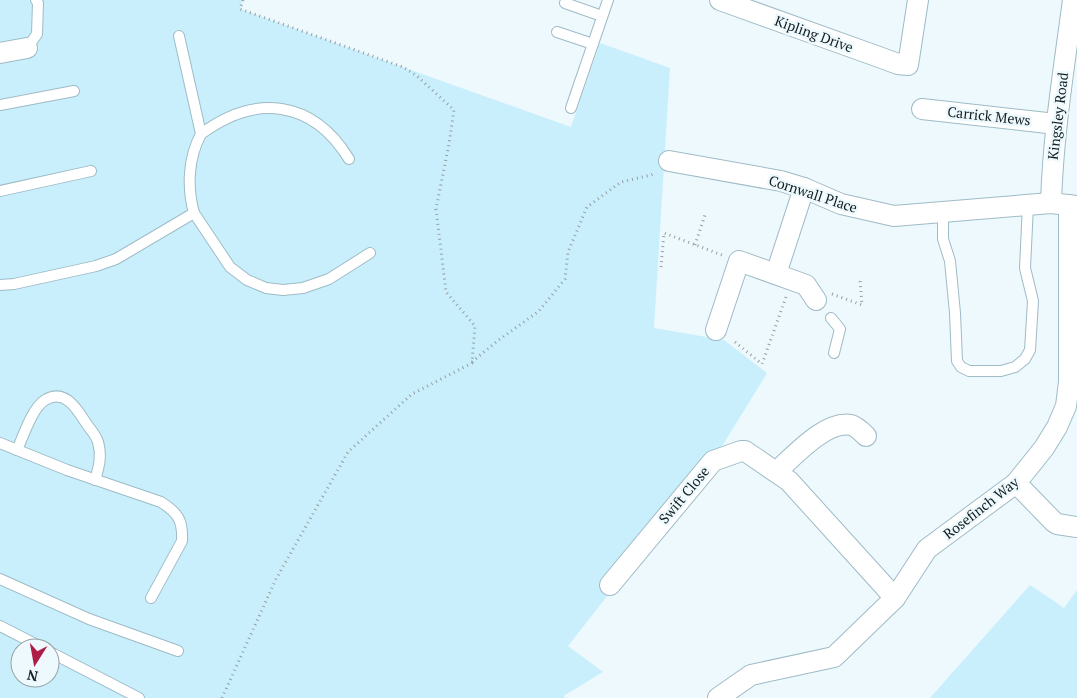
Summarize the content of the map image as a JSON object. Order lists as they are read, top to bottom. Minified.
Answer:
{"streets":{"street":["Kipling Drive","Carrick Mews","Kingsley Road","Cornwall Place","Swift Close","Rosefinch Way"]},"crossings":[["Carrick Mews","Kingsley Road"],["Kingsley Road","Cornwall Place"],["Kingsley Road","Rosefinch Way"],["Cornwall Place","Rosefinch Way"],["Swift Close","Rosefinch Way"]],"north":"bottom"}
